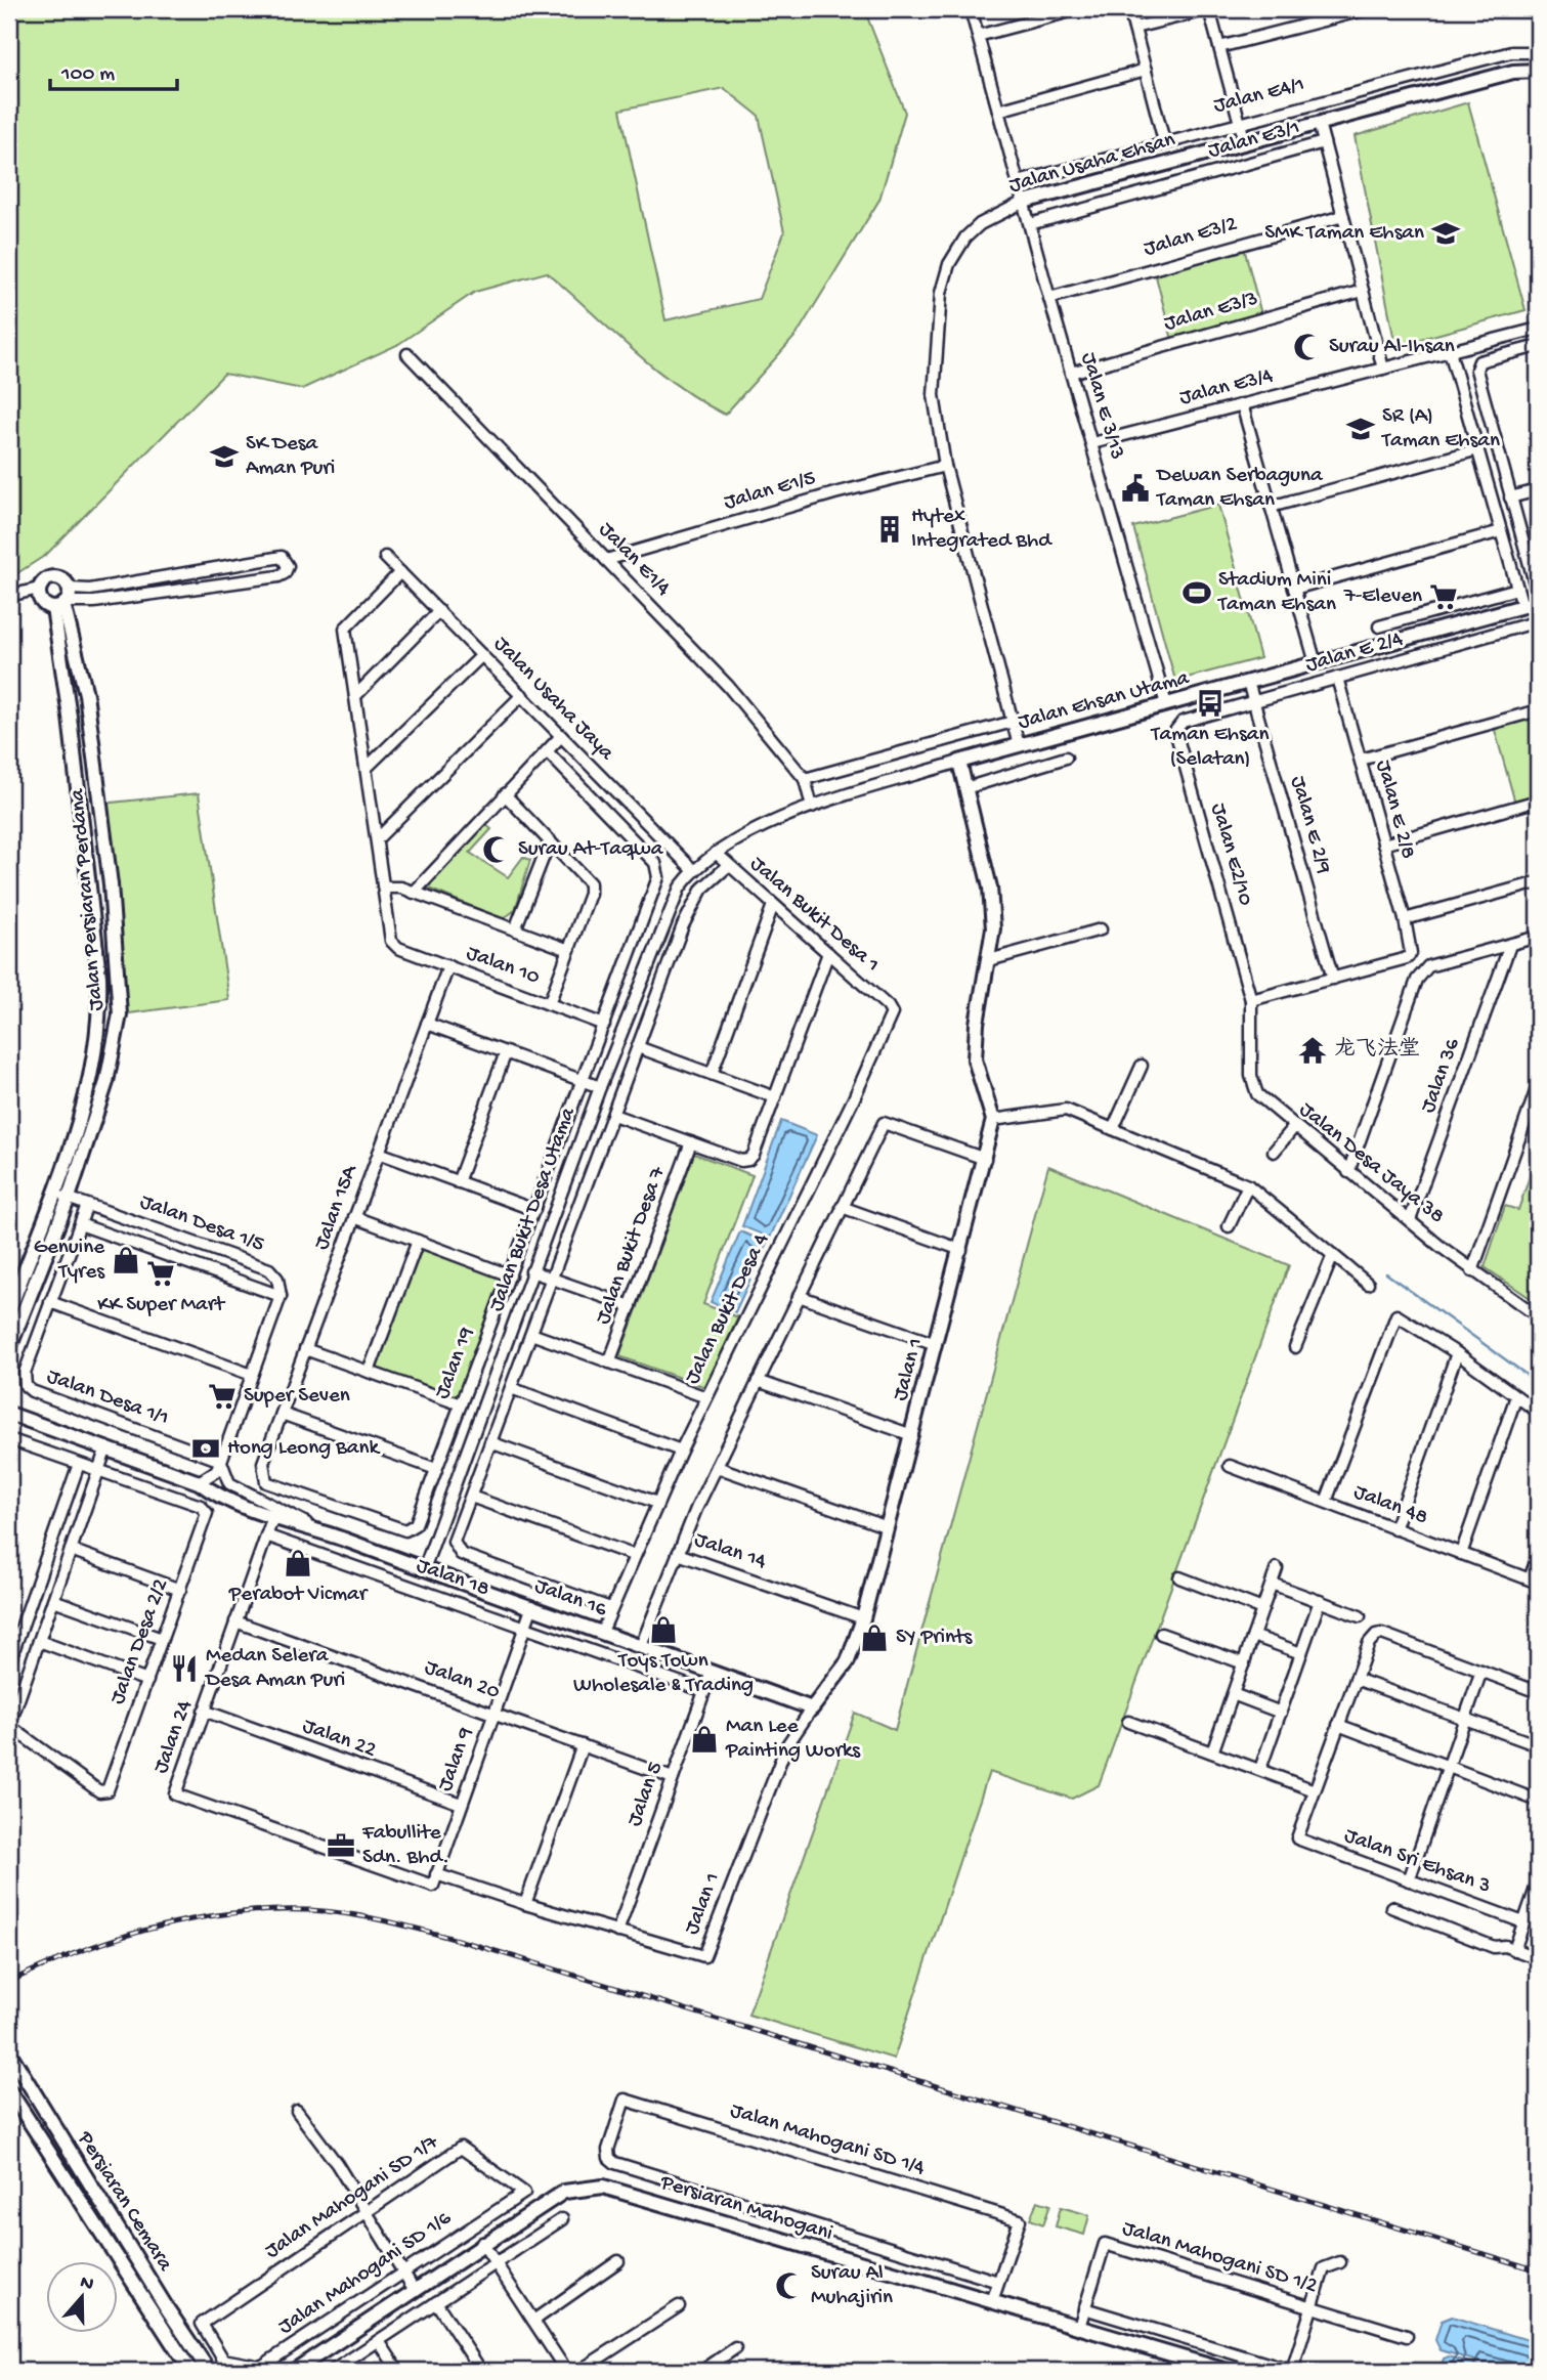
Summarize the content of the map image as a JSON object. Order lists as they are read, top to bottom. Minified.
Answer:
{"streets":{"street":["Jalan E4/1","Jalan E3/1","Jalan Usaha Ehsan","Jalan E3/2","Jalan E3/3","Jalan E3/4","Jalan E 3/13","Jalan E1/5","Jalan E1/4","Jalan E 2/4","Jalan Usaha Jaya","Jalan Ehsan Utama","Jalan E 2/8","Jalan E 2/9","Jalan E2/10","Jalan Persiaran Perdana","Jalan Bukit Desa 1","Jalan 10","Jalan 36","Jalan Desa Jaya 38","Jalan 15A","Jalan Bukit Desa Utama","Jalan Desa 1/5","Jalan Bukit Desa 7","Jalan Bukit Desa 4","Jalan 19","Jalan 1","Jalan Desa 1/1","Jalan 48","Jalan 14","Jalan 18","Jalan 16","Jalan Desa 2/2","Jalan 20","Jalan 24","Jalan 22","Jalan 9","Jalan 5","Jalan Sri Ehsan 3","Jalan Mahogani SD 1/4","Jalan Mahogani SD 1/7","Persiaran Cemara","Persiaran Mahogani","Jalan Mahogani SD 1/2","Jalan Mahogani SD 1/6"]},"crossings":[["Jalan E4/1","Jalan E 3/13"],["Jalan E3/1","Jalan Usaha Ehsan"],["Jalan E3/1","Jalan E3/2"],["Jalan E3/1","Jalan E3/3"],["Jalan E3/1","Jalan E3/4"],["Jalan E3/1","Jalan E 3/13"],["Jalan Usaha Ehsan","Jalan E 3/13"],["Jalan Usaha Ehsan","Jalan E1/5"],["Jalan Usaha Ehsan","Jalan Ehsan Utama"],["Jalan E3/2","Jalan E 3/13"],["Jalan E3/3","Jalan E 3/13"],["Jalan E3/4","Jalan E 3/13"],["Jalan E 3/13","Jalan Ehsan Utama"],["Jalan E1/5","Jalan E1/4"],["Jalan E1/4","Jalan Ehsan Utama"],["Jalan E 2/4","Jalan E 2/8"],["Jalan E 2/4","Jalan E 2/9"],["Jalan E 2/4","Jalan E2/10"],["Jalan Usaha Jaya","Jalan Ehsan Utama"],["Jalan Usaha Jaya","Jalan Bukit Desa Utama"],["Jalan Ehsan Utama","Jalan E 2/9"],["Jalan Ehsan Utama","Jalan Bukit Desa 1"],["Jalan Ehsan Utama","Jalan Bukit Desa Utama"],["Jalan Ehsan Utama","Jalan 1"],["Jalan E 2/8","Jalan E 2/9"],["Jalan E2/10","Jalan Desa Jaya 38"],["Jalan Persiaran Perdana","Jalan Desa 1/5"],["Jalan Bukit Desa 1","Jalan Bukit Desa Utama"],["Jalan Bukit Desa 1","Jalan Bukit Desa 4"],["Jalan 10","Jalan 15A"],["Jalan 36","Jalan Desa Jaya 38"],["Jalan 15A","Jalan 19"],["Jalan Bukit Desa Utama","Jalan Bukit Desa 4"],["Jalan Bukit Desa Utama","Jalan 16"],["Jalan Bukit Desa 4","Jalan 16"],["Jalan 1","Jalan 14"],["Jalan 1","Jalan 16"],["Jalan 1","Jalan 5"],["Jalan Desa 1/1","Jalan 16"],["Jalan 14","Jalan 16"],["Jalan 18","Jalan 24"],["Jalan 18","Jalan 9"],["Jalan 18","Jalan 5"],["Jalan 16","Jalan 24"],["Jalan 16","Jalan 9"],["Jalan 16","Jalan 5"],["Jalan 20","Jalan 24"],["Jalan 20","Jalan 9"],["Jalan 20","Jalan 5"],["Jalan 24","Jalan 22"],["Jalan 24","Jalan 9"],["Jalan 22","Jalan 9"],["Jalan Mahogani SD 1/7","Jalan Mahogani SD 1/6"],["Persiaran Mahogani","Jalan Mahogani SD 1/2"]],"places":{"school or university":["SMK Taman Ehsan","SR (A) Taman Ehsan","SK Desa Aman Puri"],"mosque":["Surau Al-Ihsan","Surau At-Taqwa","Surau Al Muhajirin"],"public building":["Dewan Serbaguna Taman Ehsan"],"building":["Hytex Integrated Bhd"],"sports":["Stadium Mini Taman Ehsan"],"supermarket":["7-Eleven","KK Super Mart","Super Seven"],"bus stop":["Taman Ehsan (Selatan)"],"temple":["龙飞法堂"],"shop":["Genuine Tyres","Perabot Vicmar","Toys Town Wholesale & Trading","SY Prints","Man Lee Painting Works"],"bank":["Hong Leong Bank"],"restaurant":["Medan Selera Desa Aman Puri"],"office":["Fabullite Sdn. Bhd."]},"scale_bar":"100 m","north":"top"}
